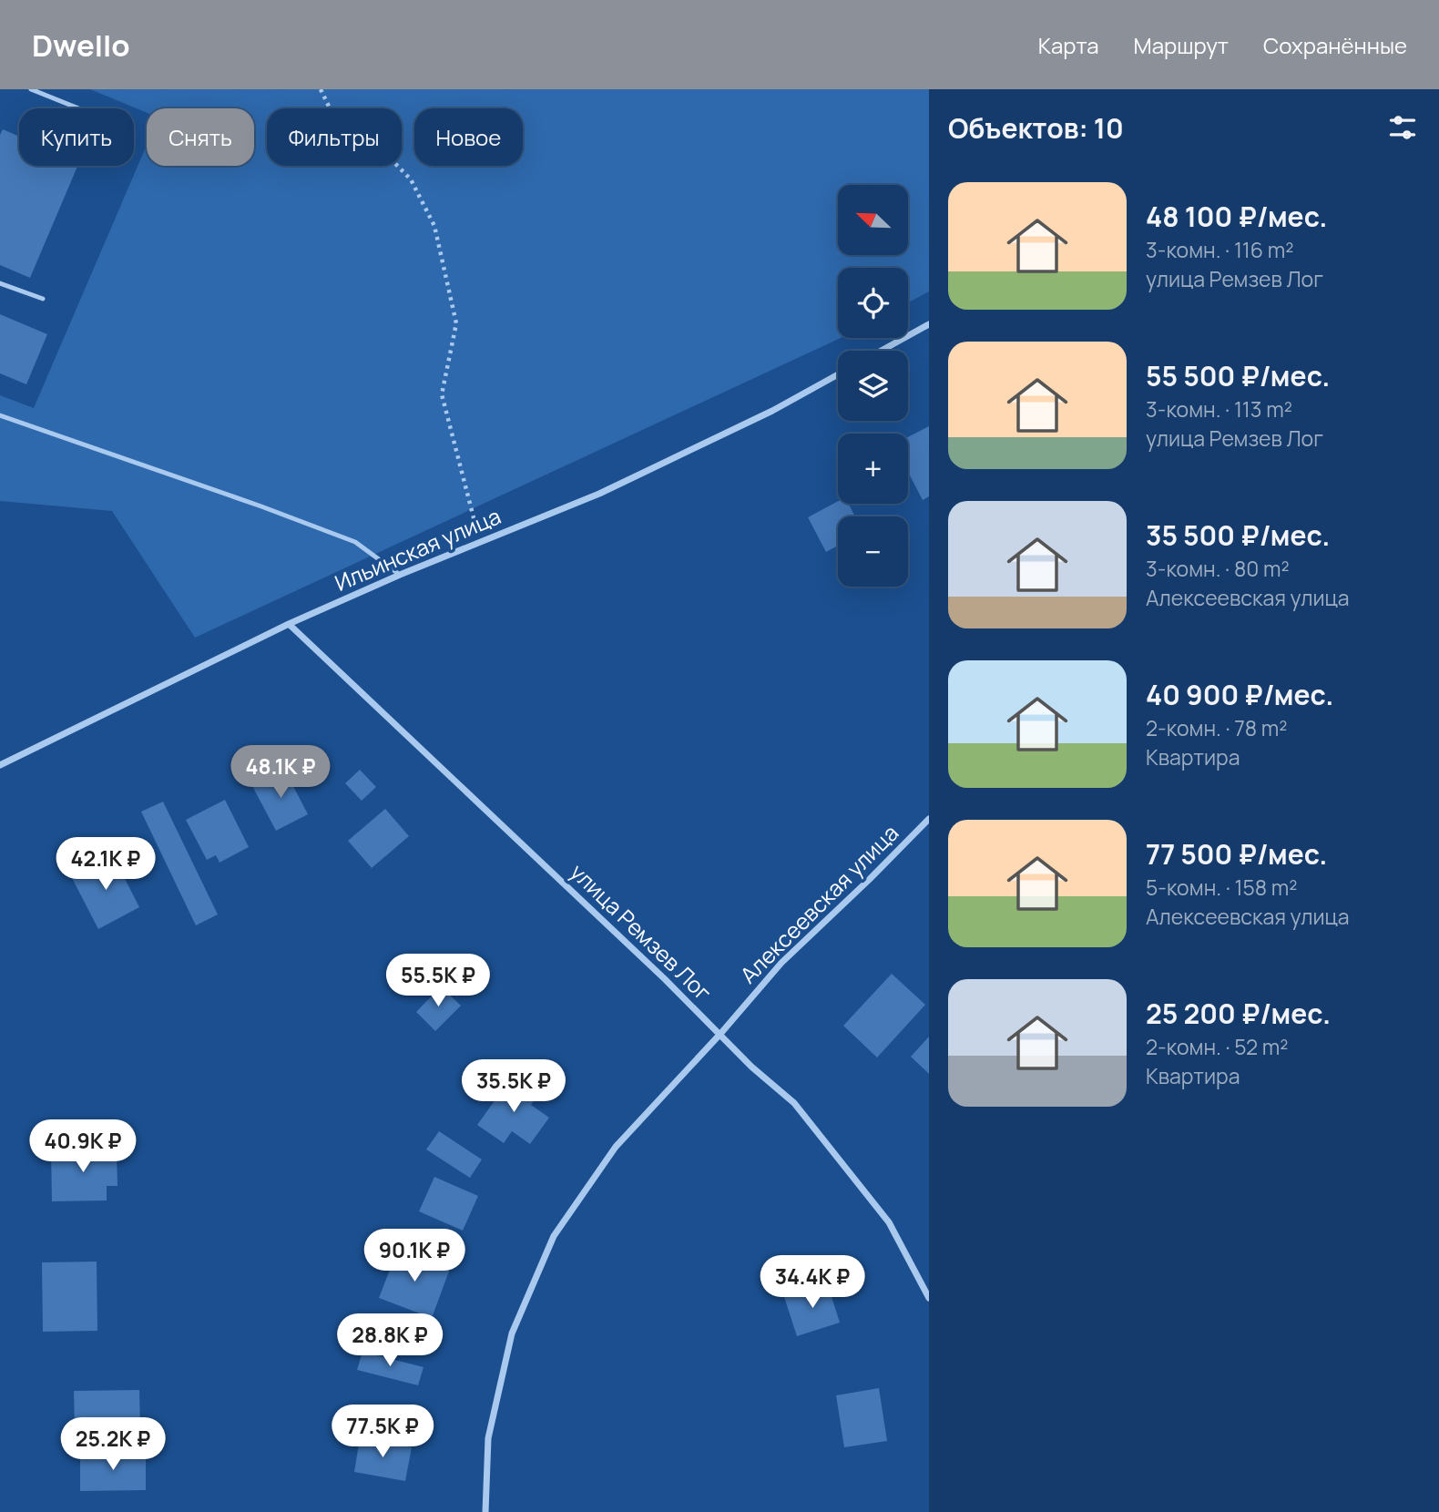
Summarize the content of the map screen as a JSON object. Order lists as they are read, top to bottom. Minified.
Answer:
{"streets":{"street":["Ильинская улица","Алексеевская улица","улица Ремзев Лог"]},"crossings":[["Ильинская улица","улица Ремзев Лог"],["Алексеевская улица","улица Ремзев Лог"]],"north":"top left","page":{"header":"Dwello","nav":["Карта","Маршрут","Сохранённые"],"heading":"Объектов: 10","chip":["Купить","Снять","Фильтры","Новое"],"list":[{"name":"48 100 ₽/мес.","note":"3-комн. · 116 m² · улица Ремзев Лог"},{"name":"55 500 ₽/мес.","note":"3-комн. · 113 m² · улица Ремзев Лог"},{"name":"35 500 ₽/мес.","note":"3-комн. · 80 m² · Алексеевская улица"},{"name":"40 900 ₽/мес.","note":"2-комн. · 78 m² · Квартира"},{"name":"77 500 ₽/мес.","note":"5-комн. · 158 m² · Алексеевская улица"},{"name":"25 200 ₽/мес.","note":"2-комн. · 52 m² · Квартира"}],"map_buttons":["+","−"],"price":["48.1K ₽","42.1K ₽","55.5K ₽","35.5K ₽","40.9K ₽","90.1K ₽","34.4K ₽","28.8K ₽","77.5K ₽","25.2K ₽"]}}
